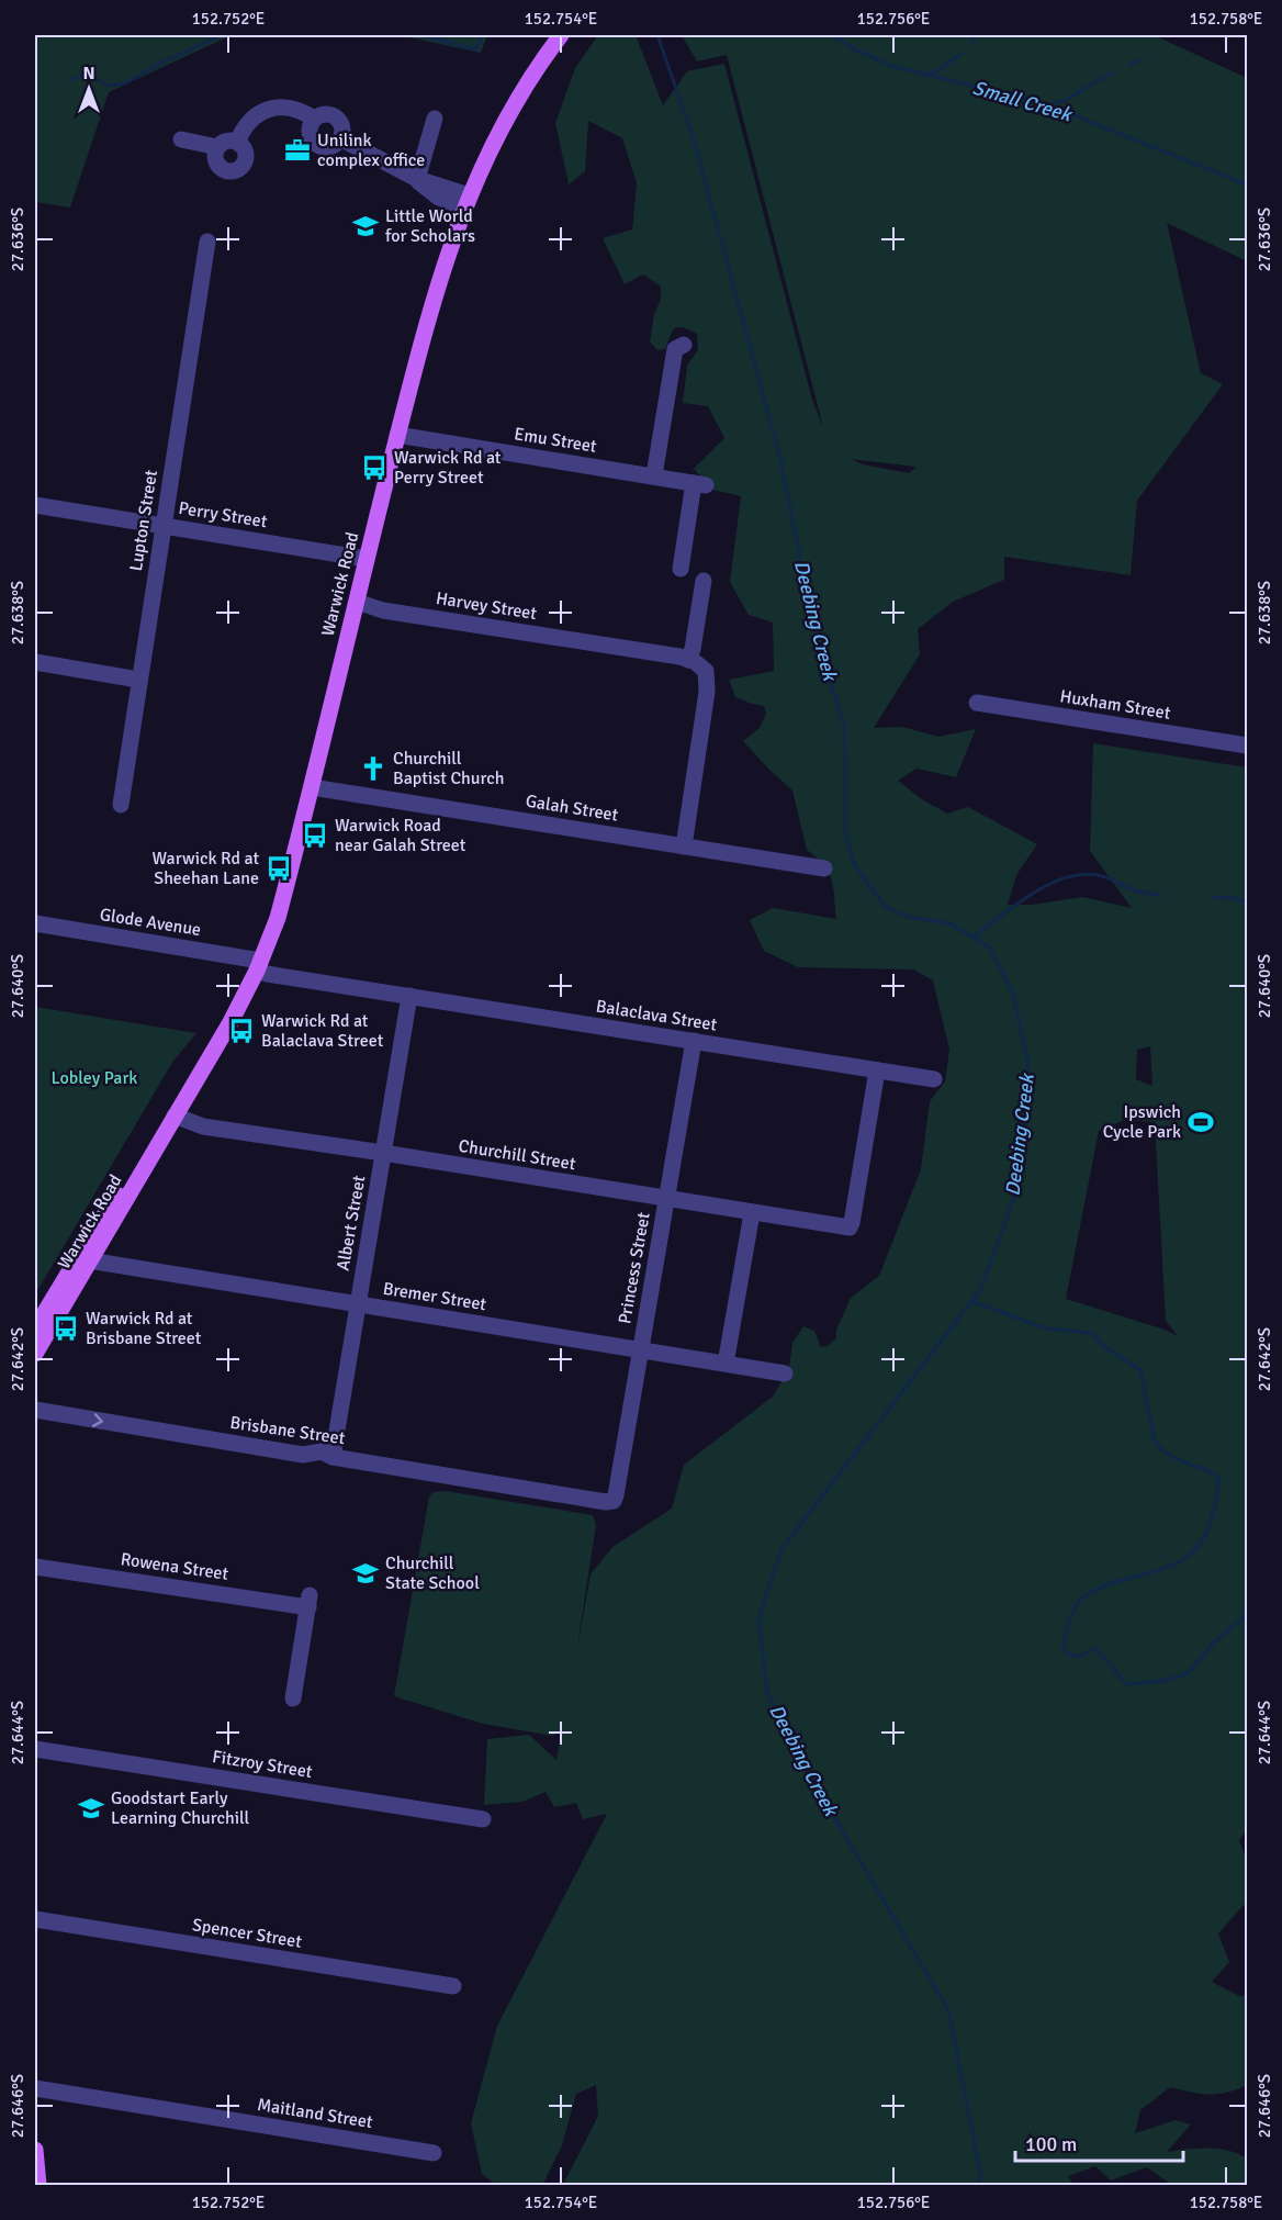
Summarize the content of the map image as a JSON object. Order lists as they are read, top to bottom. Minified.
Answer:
{"streets":{"main road":["Warwick Road"],"street":["Emu Street","Perry Street","Lupton Street","Harvey Street","Huxham Street","Galah Street","Glode Avenue","Balaclava Street","Churchill Street","Albert Street","Princess Street","Bremer Street","Brisbane Street","Rowena Street","Fitzroy Street","Spencer Street","Maitland Street"]},"crossings":[["Emu Street","Warwick Road"],["Perry Street","Lupton Street"],["Perry Street","Warwick Road"],["Warwick Road","Harvey Street"],["Warwick Road","Galah Street"],["Warwick Road","Glode Avenue"],["Warwick Road","Balaclava Street"],["Warwick Road","Churchill Street"],["Warwick Road","Bremer Street"],["Glode Avenue","Balaclava Street"],["Balaclava Street","Churchill Street"],["Balaclava Street","Albert Street"],["Balaclava Street","Princess Street"],["Churchill Street","Albert Street"],["Churchill Street","Princess Street"],["Albert Street","Bremer Street"],["Albert Street","Brisbane Street"],["Princess Street","Bremer Street"],["Princess Street","Brisbane Street"]],"one_way":["Brisbane Street"],"water":["Small Creek","Deebing Creek"],"parks":["Lobley Park"],"places":{"office":["Unilink complex office"],"school or university":["Little World for Scholars","Churchill State School","Goodstart Early Learning Churchill"],"bus stop":["Warwick Rd at Perry Street","Warwick Road near Galah Street","Warwick Rd at Sheehan Lane","Warwick Rd at Balaclava Street","Warwick Rd at Brisbane Street"],"church":["Churchill Baptist Church"],"sports":["Ipswich Cycle Park"]},"scale_bar":"100 m","north":"top","coordinates":["152.752°E","152.754°E","152.756°E","152.758°E","27.636°S","27.638°S","27.640°S","27.642°S","27.644°S","27.646°S"]}
